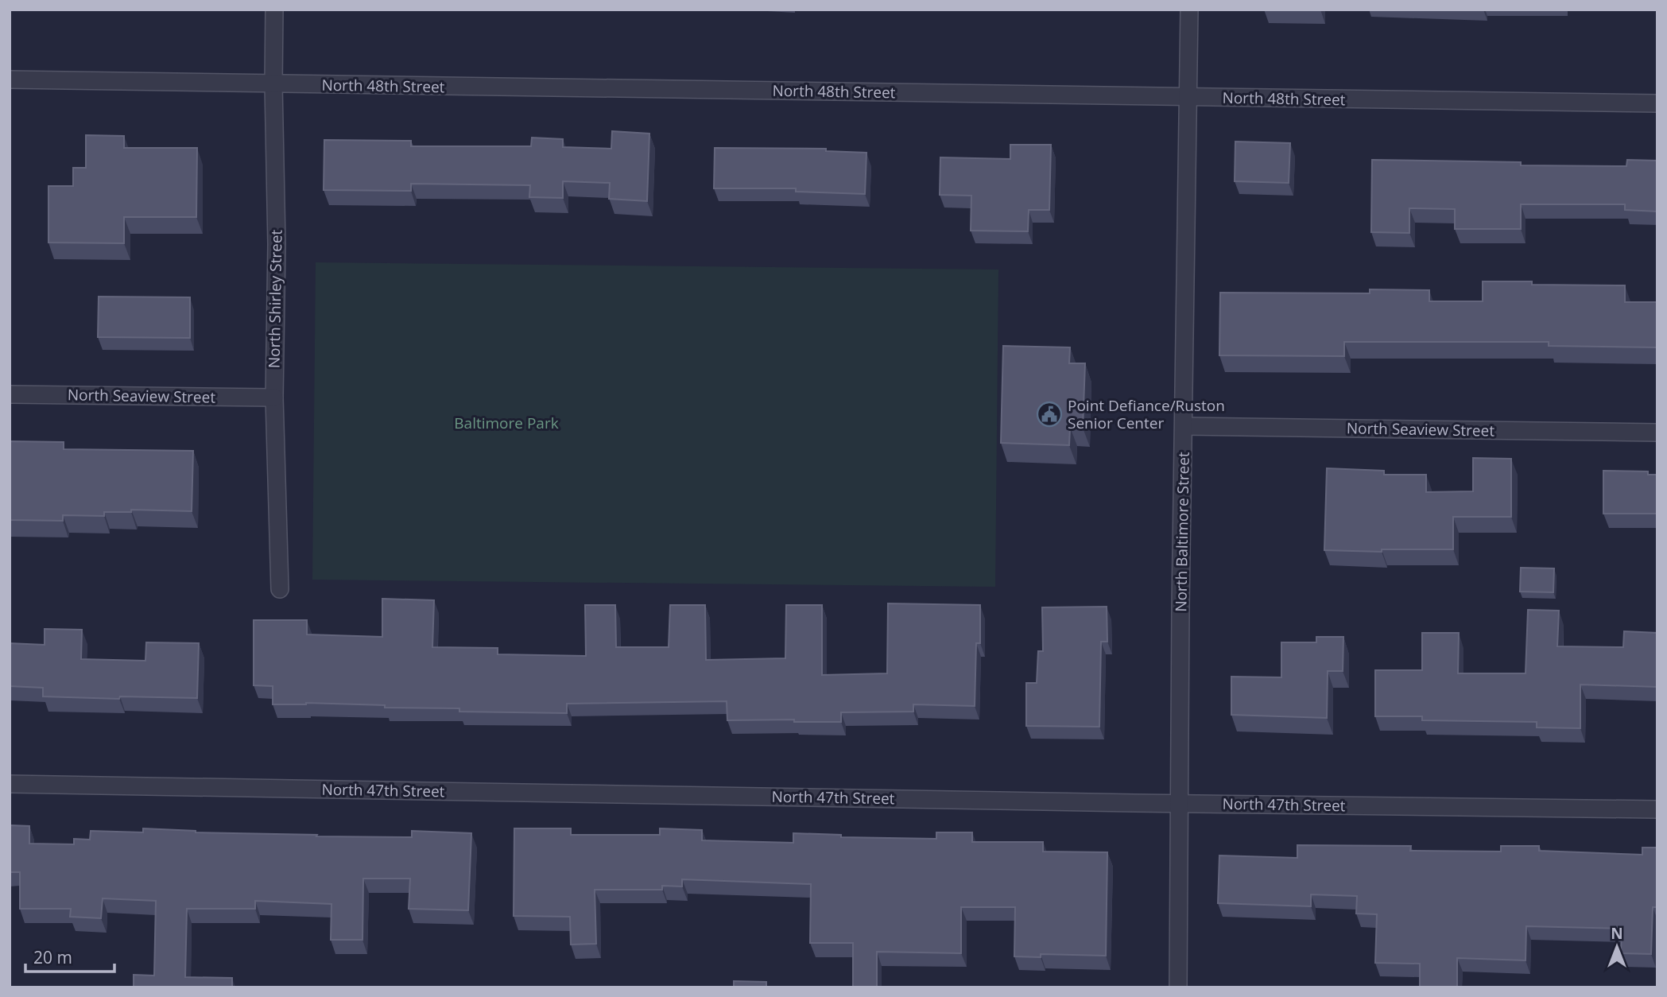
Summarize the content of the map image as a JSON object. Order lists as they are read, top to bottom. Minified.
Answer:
{"streets":{"street":["North 48th Street","North Shirley Street","North Seaview Street","North Baltimore Street","North 47th Street"]},"crossings":[["North 48th Street","North Shirley Street"],["North 48th Street","North Baltimore Street"],["North Shirley Street","North Seaview Street"],["North Seaview Street","North Baltimore Street"],["North Baltimore Street","North 47th Street"]],"parks":["Baltimore Park"],"places":{"public building":["Point Defiance/Ruston Senior Center"]},"scale_bar":"20 m","north":"top"}
